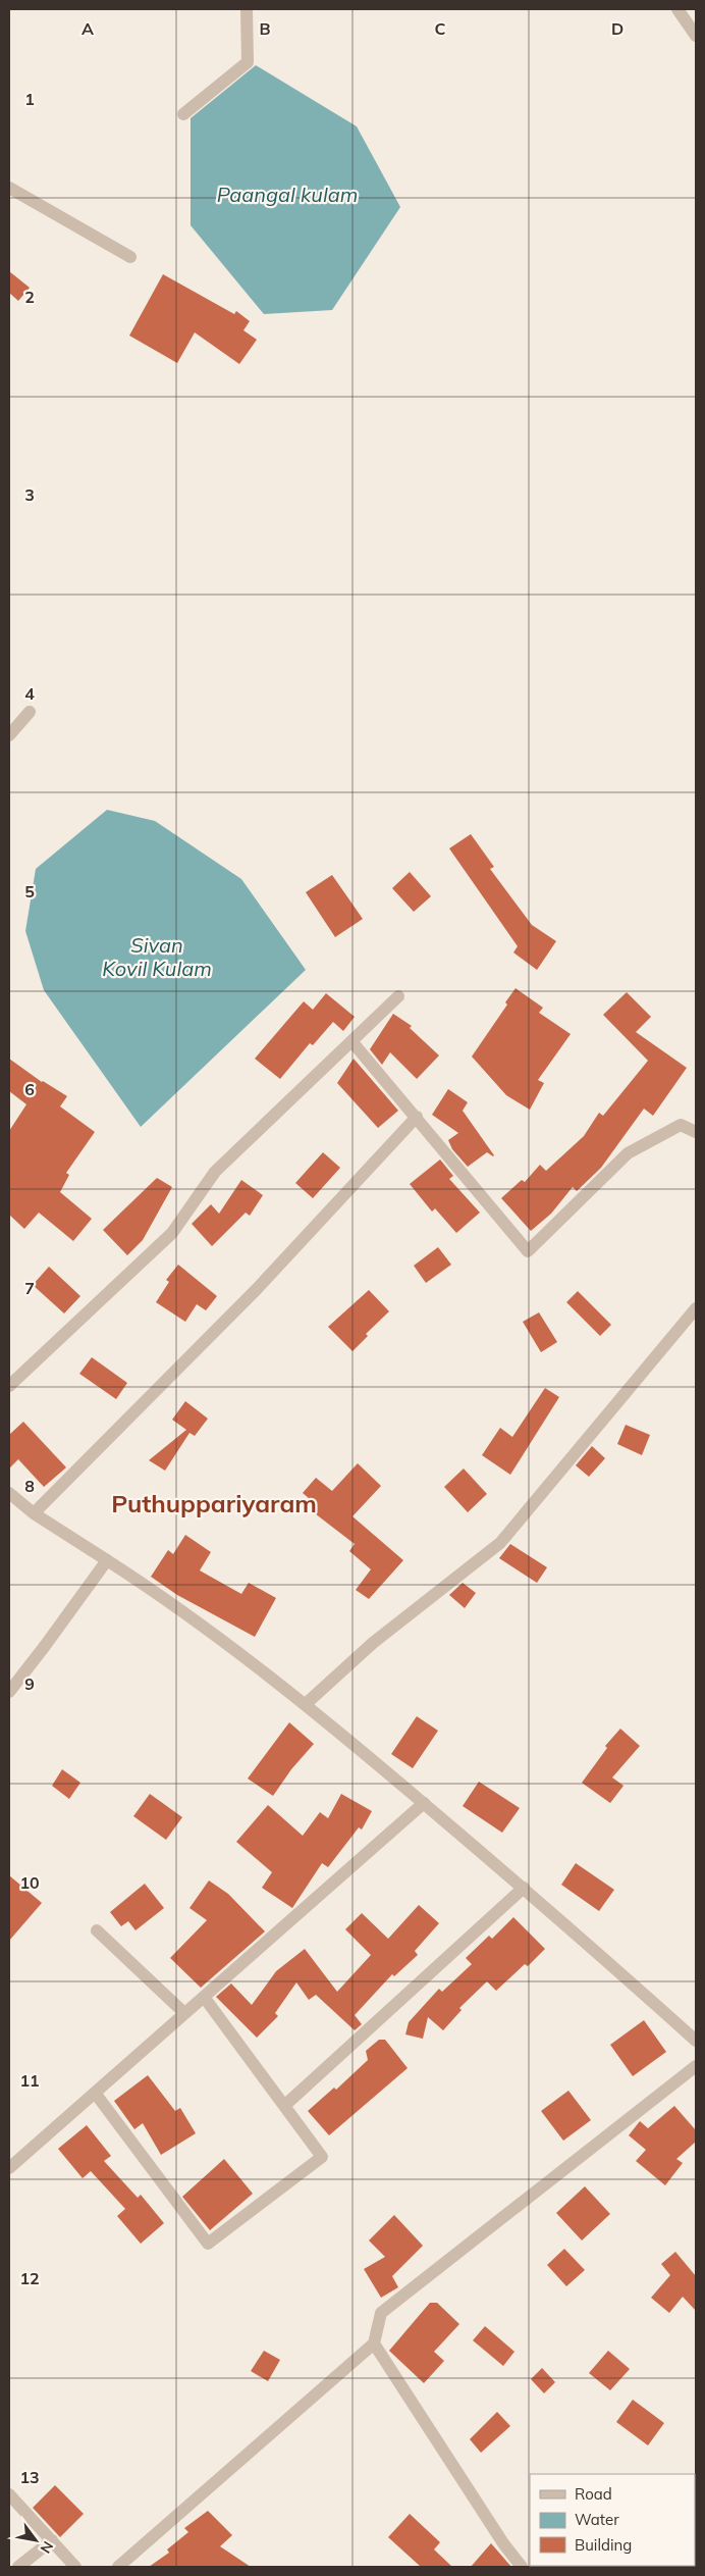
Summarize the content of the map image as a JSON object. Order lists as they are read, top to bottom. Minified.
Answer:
{"districts":["Puthuppariyaram"],"water":["Paangal kulam","Sivan Kovil Kulam"],"legend":["Road","Water","Building"],"north":"bottom right","grid":{"columns":["A","B","C","D"],"rows":["1","2","3","4","5","6","7","8","9","10","11","12","13"]}}
